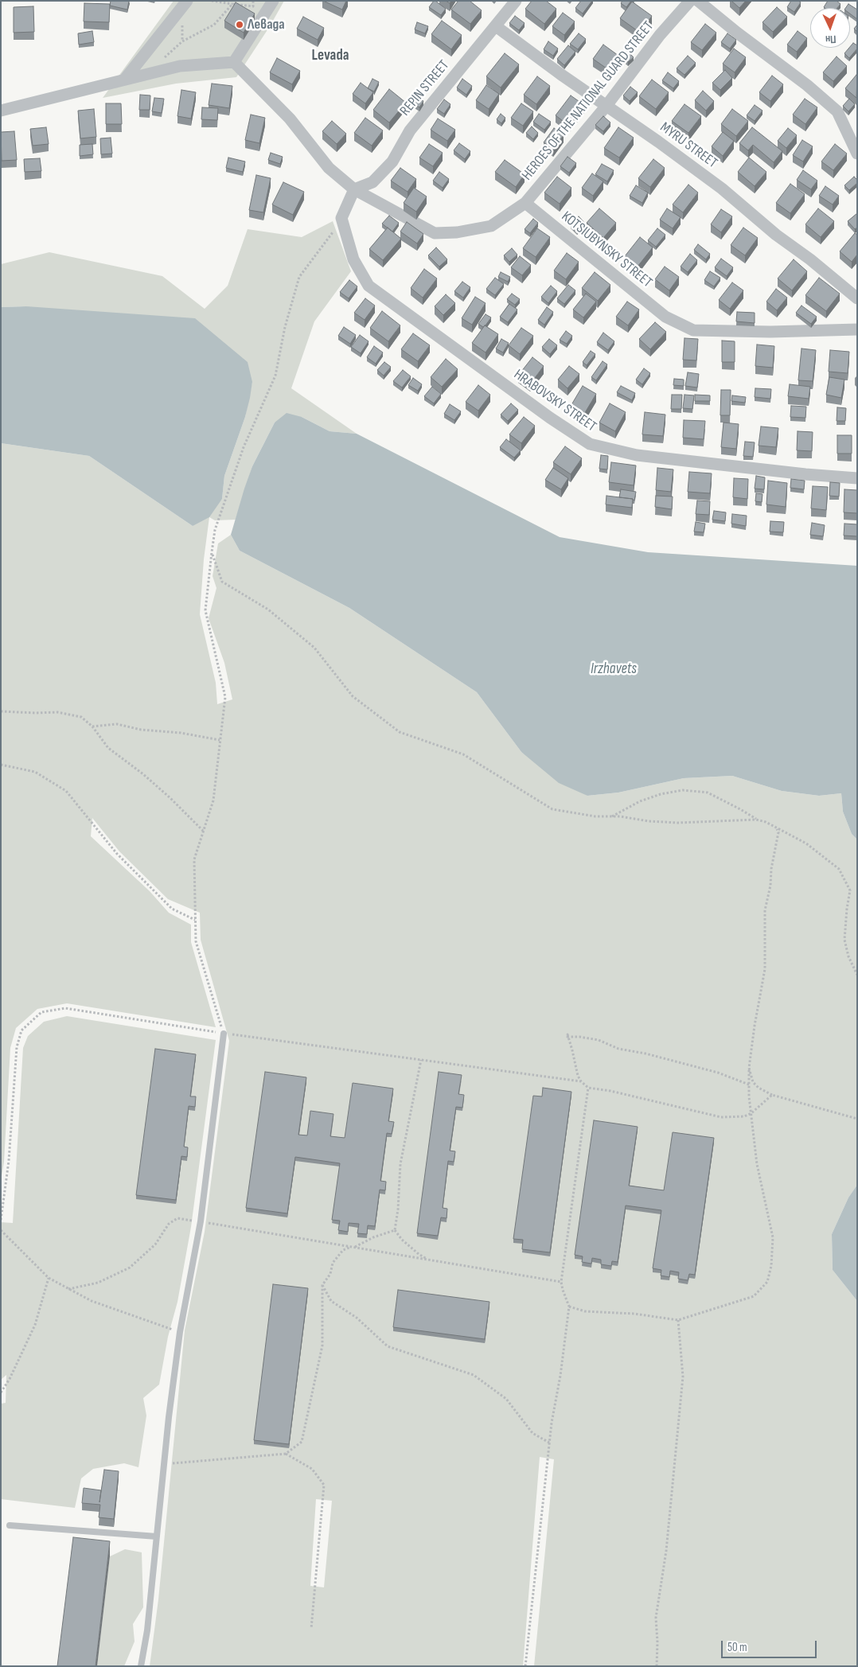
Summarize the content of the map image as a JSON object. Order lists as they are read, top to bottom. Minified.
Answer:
{"streets":{"street":["REPIN STREET","HEROES OF THE NATIONAL GUARD STREET","MYRU STREET","KOTSIUBYNSKY STREET","HRABOVSKY STREET"]},"crossings":[["REPIN STREET","MYRU STREET"],["HEROES OF THE NATIONAL GUARD STREET","MYRU STREET"],["HEROES OF THE NATIONAL GUARD STREET","KOTSIUBYNSKY STREET"]],"districts":["Levada"],"water":["Irzhavets"],"places":["Левада"],"scale_bar":"50 m","north":"bottom"}
